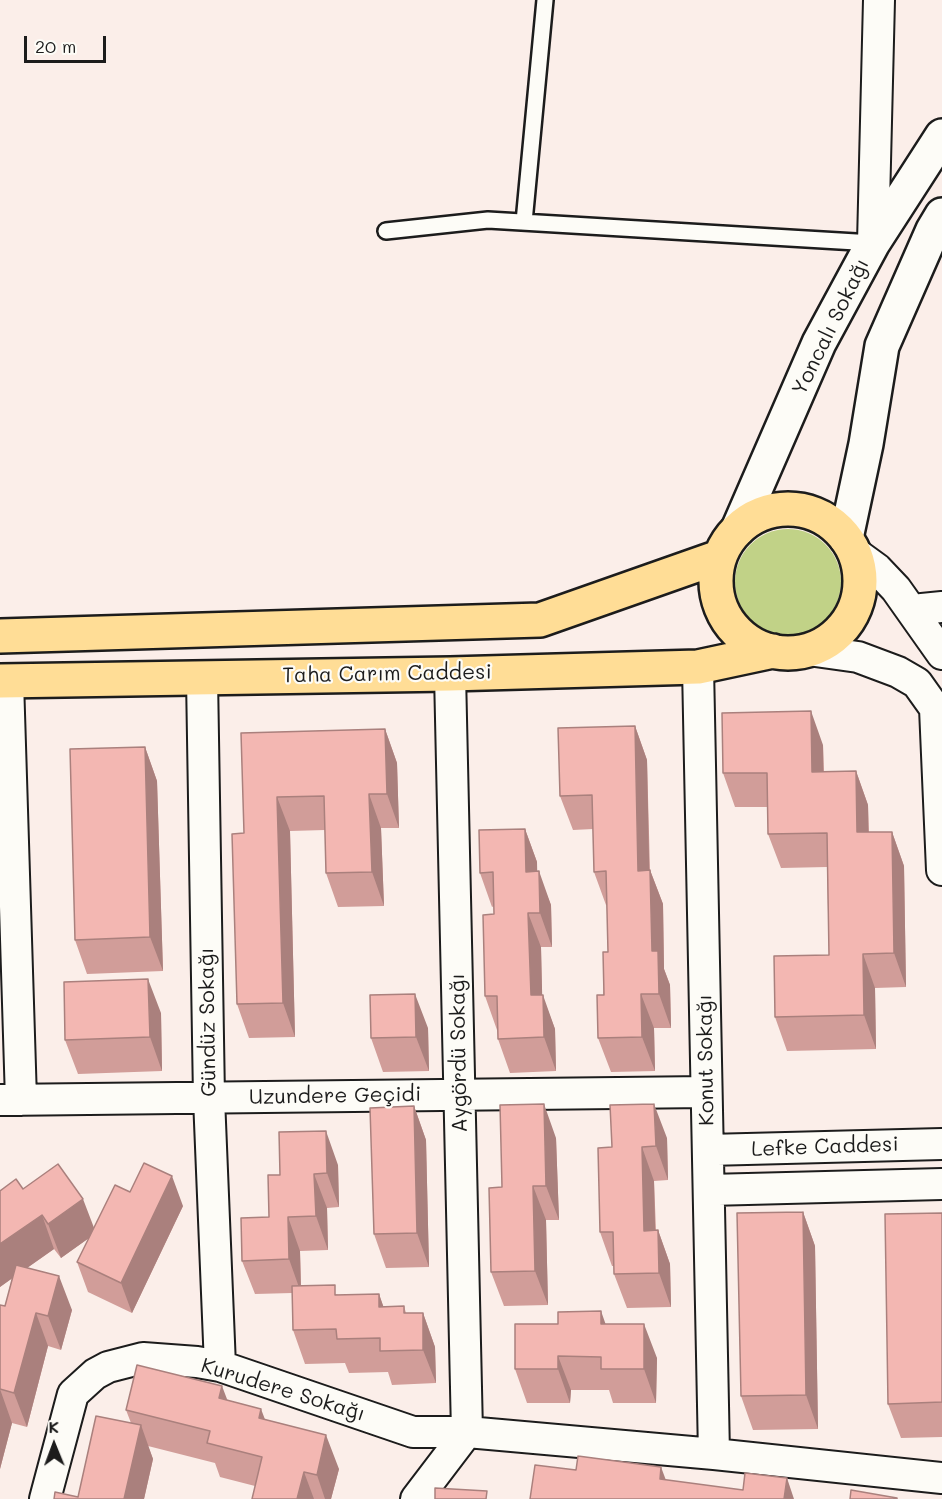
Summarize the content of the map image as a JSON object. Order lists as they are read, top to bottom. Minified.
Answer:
{"streets":{"main road":["Taha Carım Caddesi"],"street":["Yoncalı Sokağı","Gündüz Sokağı","Aygördü Sokağı","Konut Sokağı","Uzundere Geçidi","Lefke Caddesi","Kurudere Sokağı"]},"crossings":[["Yoncalı Sokağı","Taha Carım Caddesi"],["Taha Carım Caddesi","Gündüz Sokağı"],["Taha Carım Caddesi","Aygördü Sokağı"],["Taha Carım Caddesi","Konut Sokağı"],["Gündüz Sokağı","Uzundere Geçidi"],["Gündüz Sokağı","Kurudere Sokağı"],["Aygördü Sokağı","Uzundere Geçidi"],["Aygördü Sokağı","Kurudere Sokağı"],["Konut Sokağı","Uzundere Geçidi"],["Konut Sokağı","Lefke Caddesi"],["Konut Sokağı","Kurudere Sokağı"]],"scale_bar":"20 m","north":"top"}
